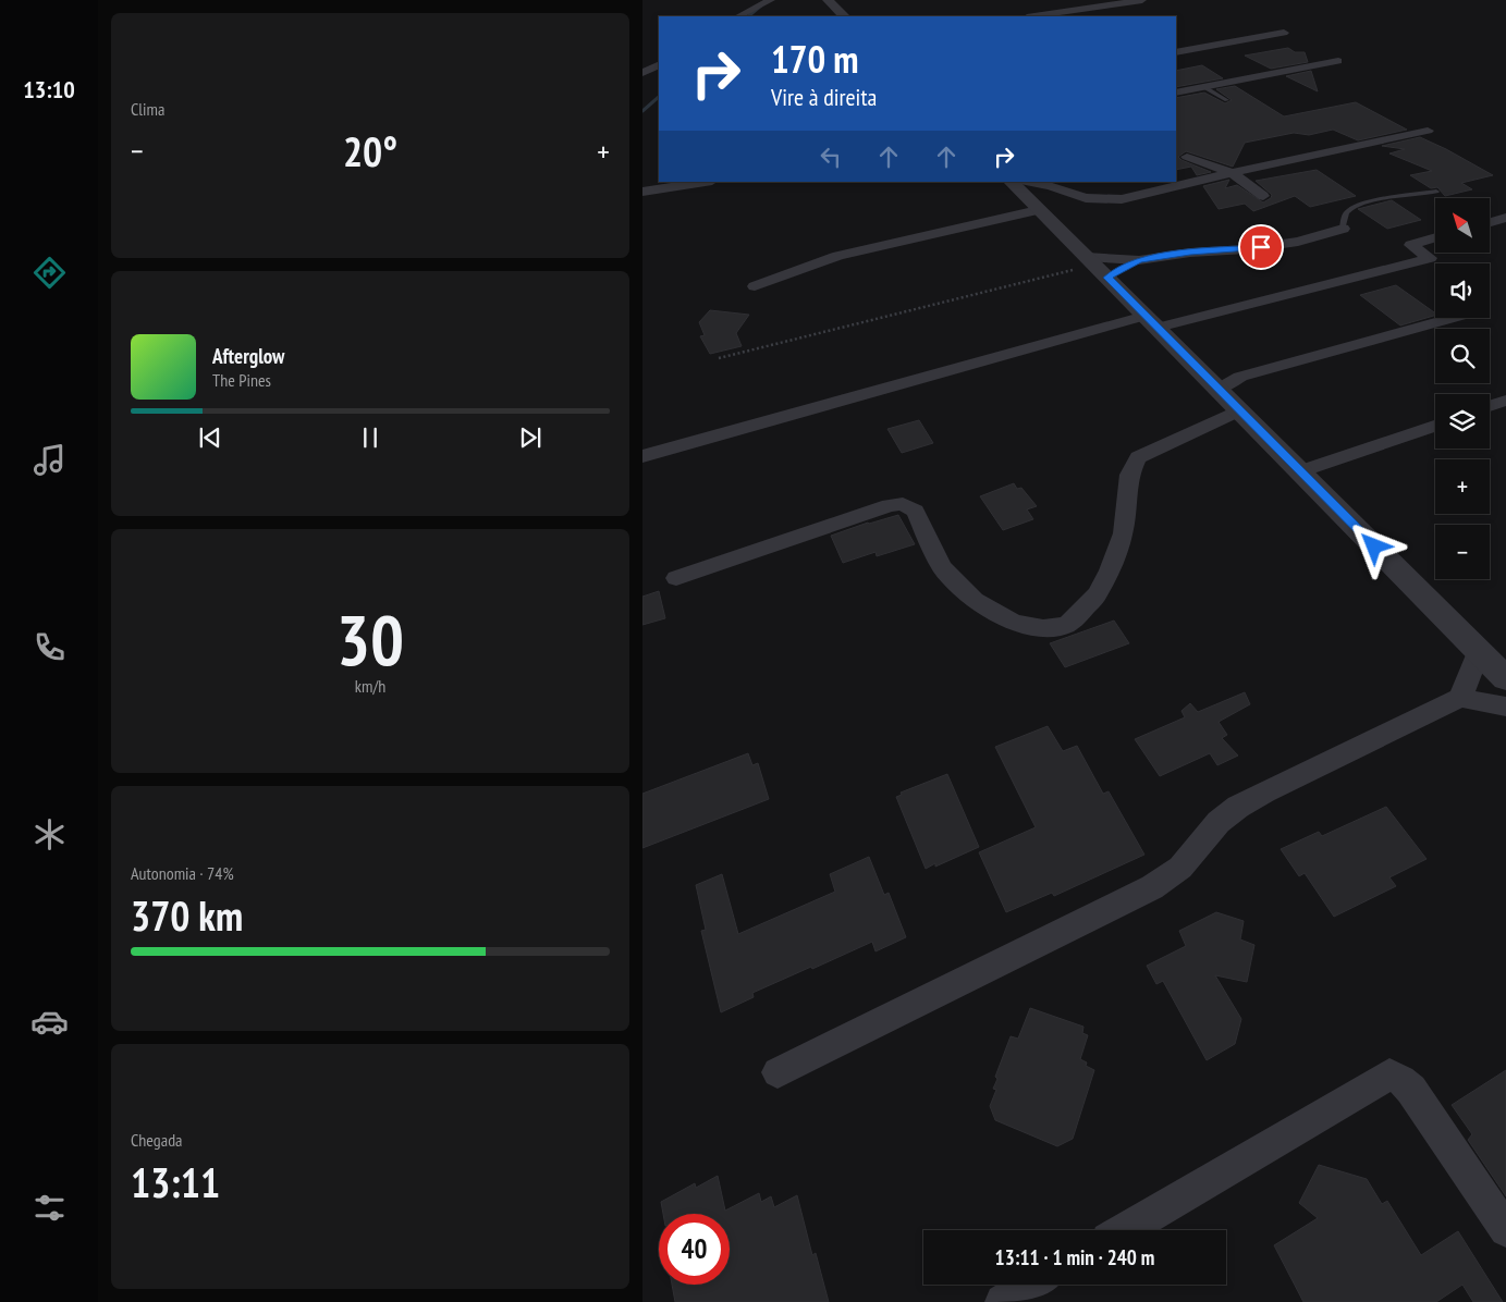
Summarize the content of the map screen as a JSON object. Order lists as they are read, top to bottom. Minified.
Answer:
{"north":"top left","page":{"tabs":"13:10","tile":["Clima",["30","km/h"],["Autonomia · 74%","370 km"],["Chegada","13:11"]],"turn":["170 m","Vire à direita"],"heat":["−","20°","+"],"map_buttons":["+","−"],"song":["Afterglow","The Pines"],"limit":"40","trip":"13:11 · 1 min · 240 m"}}
